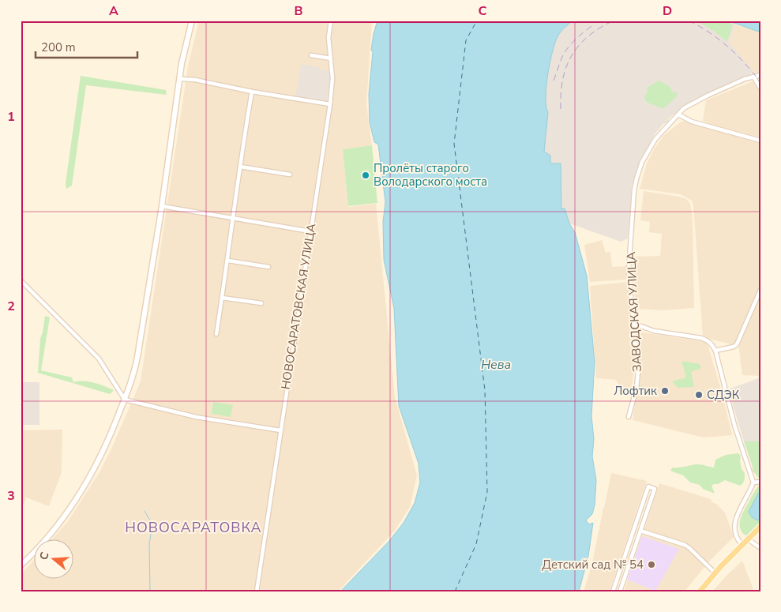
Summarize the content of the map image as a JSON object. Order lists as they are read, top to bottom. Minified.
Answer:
{"streets":{"street":["НОВОСАРАТОВСКАЯ УЛИЦА","ЗАВОДСКАЯ УЛИЦА"]},"districts":["НОВОСАРАТОВКА"],"water":["Нева"],"places":["Пролёты старого Володарского моста","Лофтик","СДЭК","Детский сад № 54"],"scale_bar":"200 m","north":"left","grid":{"columns":["A","B","C","D"],"rows":["1","2","3"]}}
